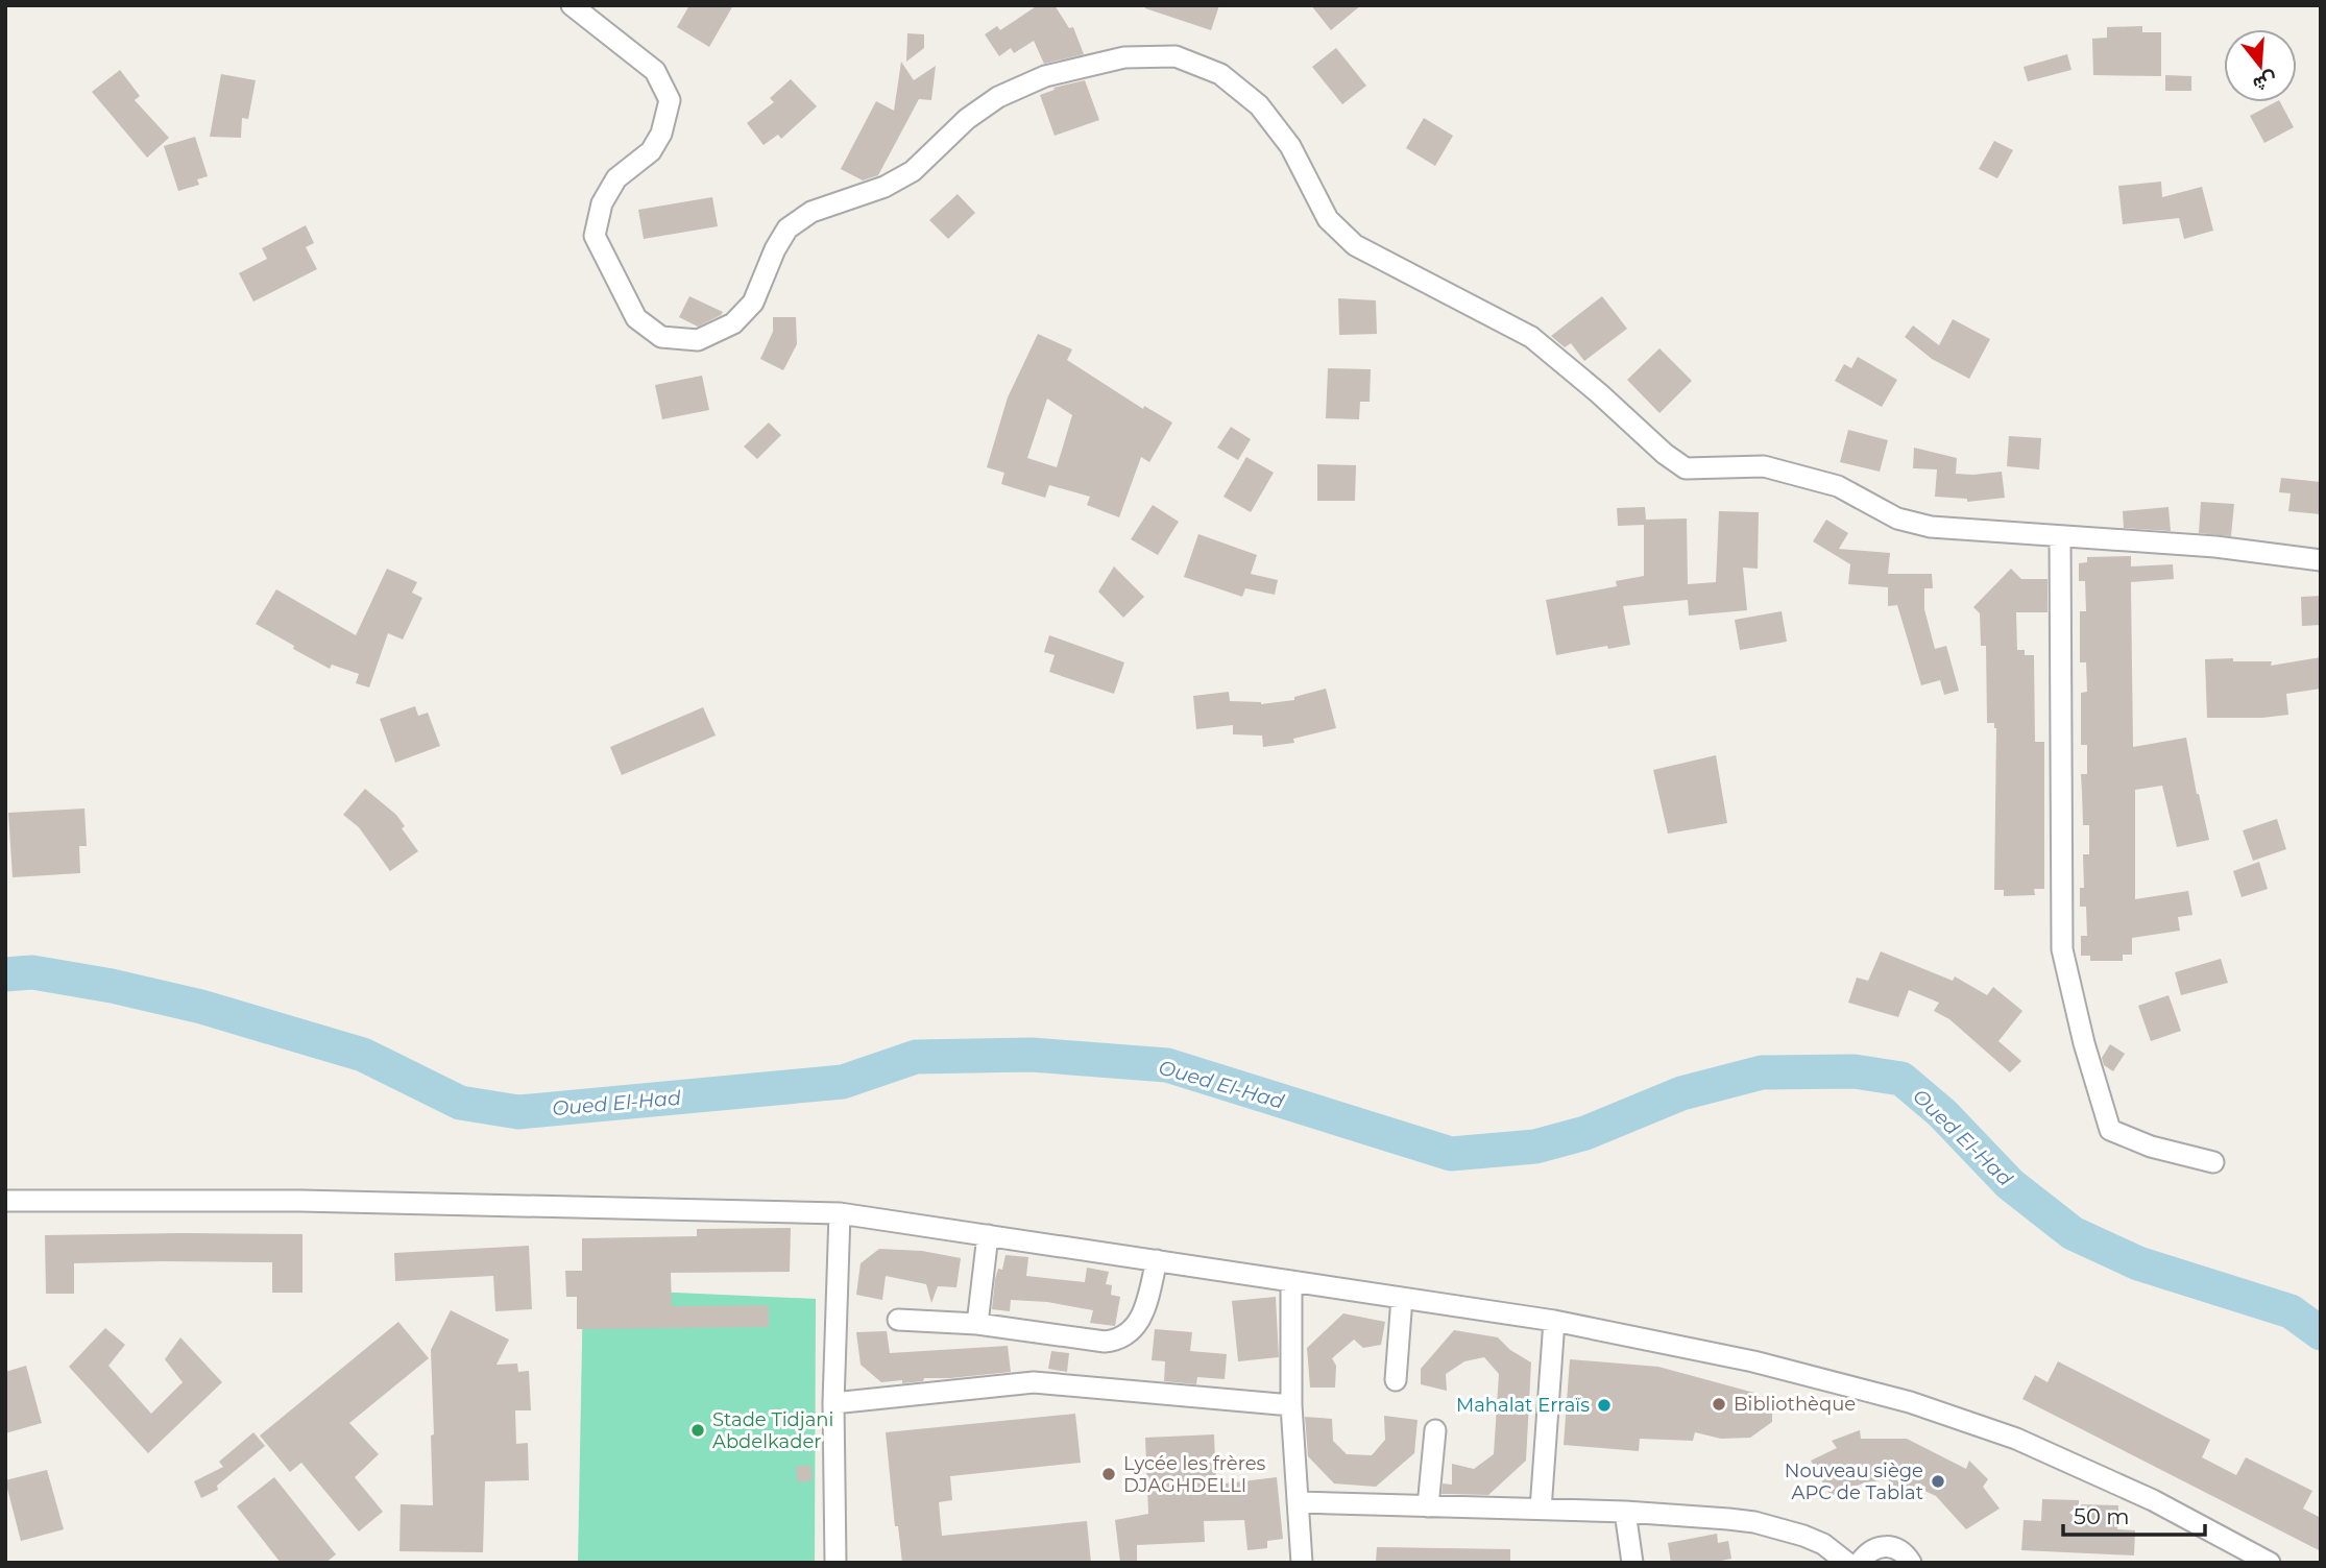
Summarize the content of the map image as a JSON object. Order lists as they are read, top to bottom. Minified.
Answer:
{"water":["Oued El-Had"],"places":["Bibliothèque","Mahalat Erraïs","Stade Tidjani Abdelkader","Lycée les frères DJAGHDELLI","Nouveau siège APC de Tablat"],"scale_bar":"50 m","north":"bottom"}
